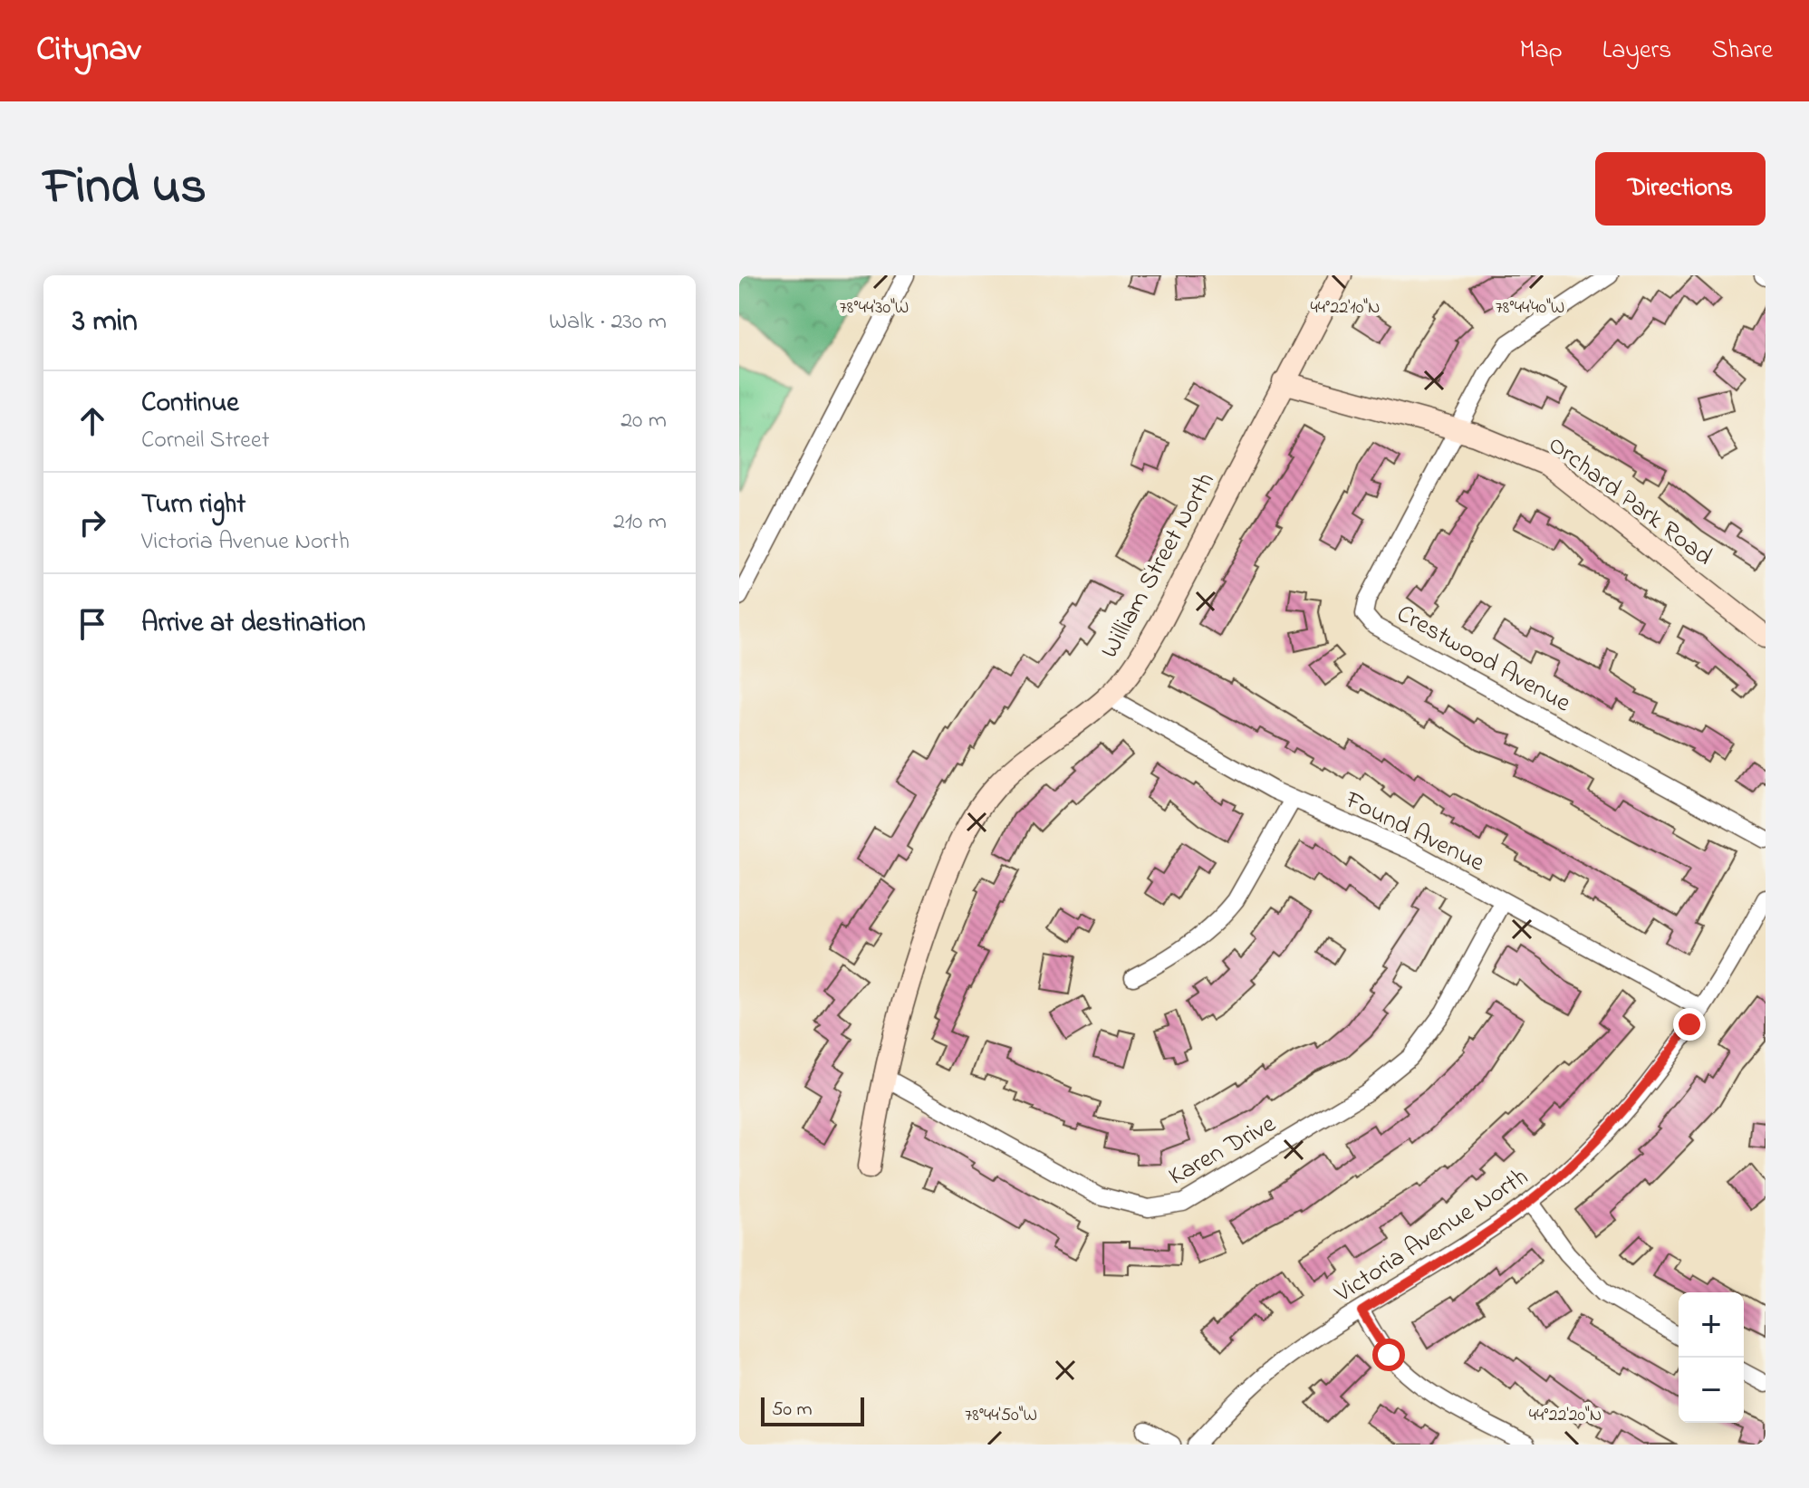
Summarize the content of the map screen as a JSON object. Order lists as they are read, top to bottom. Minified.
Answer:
{"streets":{"street":["Orchard Park Road","William Street North","Crestwood Avenue","Found Avenue","Karen Drive","Victoria Avenue North"]},"crossings":[["Orchard Park Road","William Street North"],["Orchard Park Road","Crestwood Avenue"],["William Street North","Found Avenue"],["William Street North","Karen Drive"],["Found Avenue","Karen Drive"],["Found Avenue","Victoria Avenue North"]],"scale_bar":"50 m","page":{"header":"Citynav","nav":["Map","Layers","Share"],"title":"Find us","buttons":"Directions","heading":["3 min","Walk · 230 m"],"list":[["Continue","Corneil Street","20 m"],["Turn right","Victoria Avenue North","210 m"],"Arrive at destination"],"map_buttons":["+","−"],"scale":"50 m"},"coordinates":["78°44'30\"W","78°44'40\"W","44°22'10\"N","44°22'20\"N","78°44'50\"W"]}
